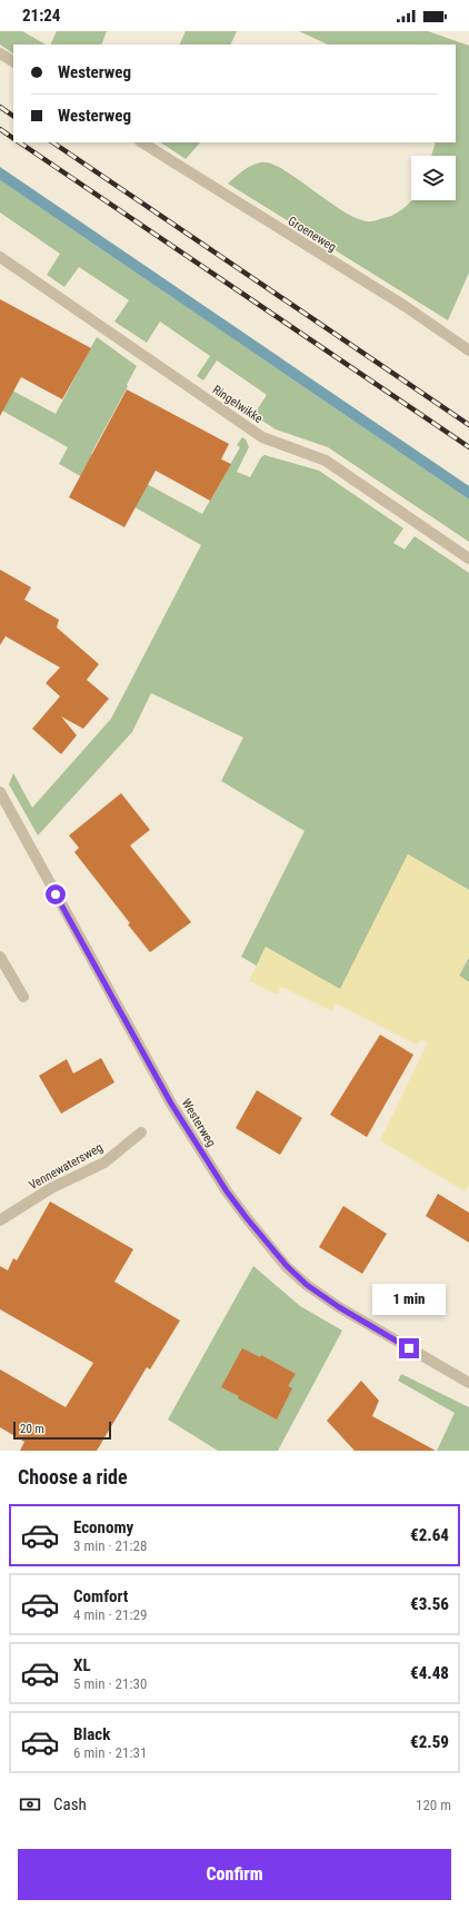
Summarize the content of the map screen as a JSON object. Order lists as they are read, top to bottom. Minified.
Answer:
{"streets":{"street":["Groeneweg","Ringelwikke","Westerweg","Vennewatersweg"]},"scale_bar":"20 m","page":{"status":"21:24","banner":["Westerweg","Westerweg"],"bubble":"1 min","scale":"20 m","heading":"Choose a ride","list":[{"name":"Economy","note":"3 min · 21:28","value":"€2.64"},{"name":"Comfort","note":"4 min · 21:29","value":"€3.56"},{"name":"XL","note":"5 min · 21:30","value":"€4.48"},{"name":"Black","note":"6 min · 21:31","value":"€2.59"}],"pay":["Cash","120 m"],"buttons":"Confirm"}}
